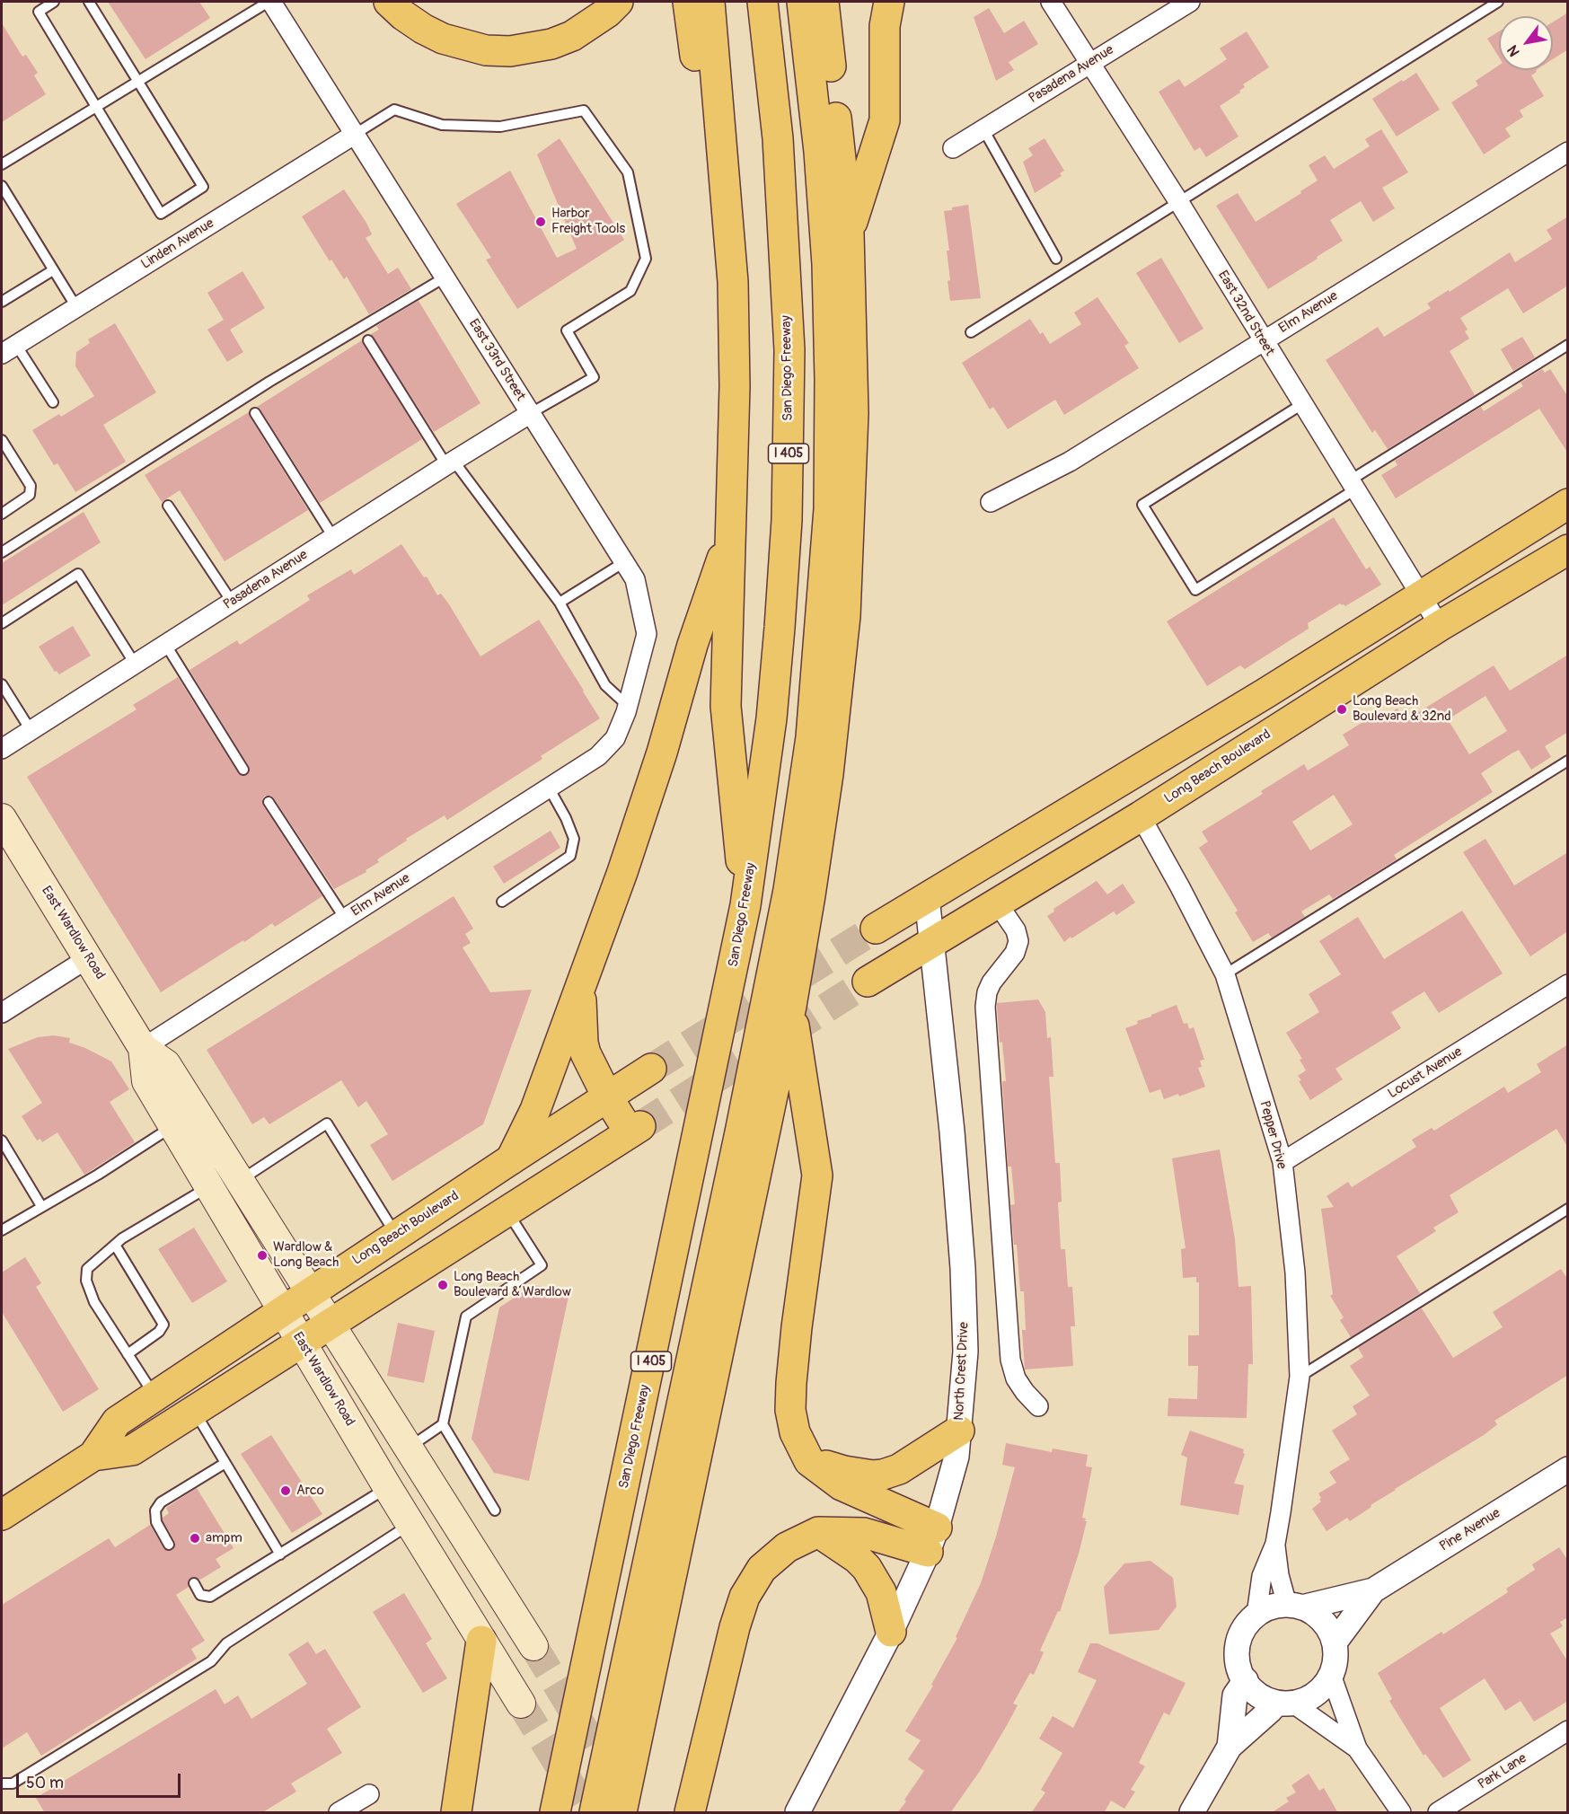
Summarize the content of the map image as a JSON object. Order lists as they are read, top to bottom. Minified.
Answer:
{"streets":{"main road":["San Diego Freeway","I 405","Long Beach Boulevard","East Wardlow Road"],"street":["Pasadena Avenue","Linden Avenue","Elm Avenue","East 32nd Street","East 33rd Street","Locust Avenue","Pepper Drive","North Crest Drive","Pine Avenue","Park Lane"]},"crossings":[["Pasadena Avenue","East 32nd Street"],["Pasadena Avenue","East 33rd Street"],["Linden Avenue","East 33rd Street"],["Elm Avenue","East 32nd Street"],["Elm Avenue","East 33rd Street"],["Elm Avenue","East Wardlow Road"],["East 32nd Street","Long Beach Boulevard"],["Long Beach Boulevard","East Wardlow Road"],["Long Beach Boulevard","Pepper Drive"],["Long Beach Boulevard","North Crest Drive"],["Locust Avenue","Pepper Drive"],["Pepper Drive","Pine Avenue"]],"places":["Harbor Freight Tools","Long Beach Boulevard & 32nd","Wardlow & Long Beach","Long Beach Boulevard & Wardlow","Arco","ampm"],"scale_bar":"50 m","north":"bottom left"}
